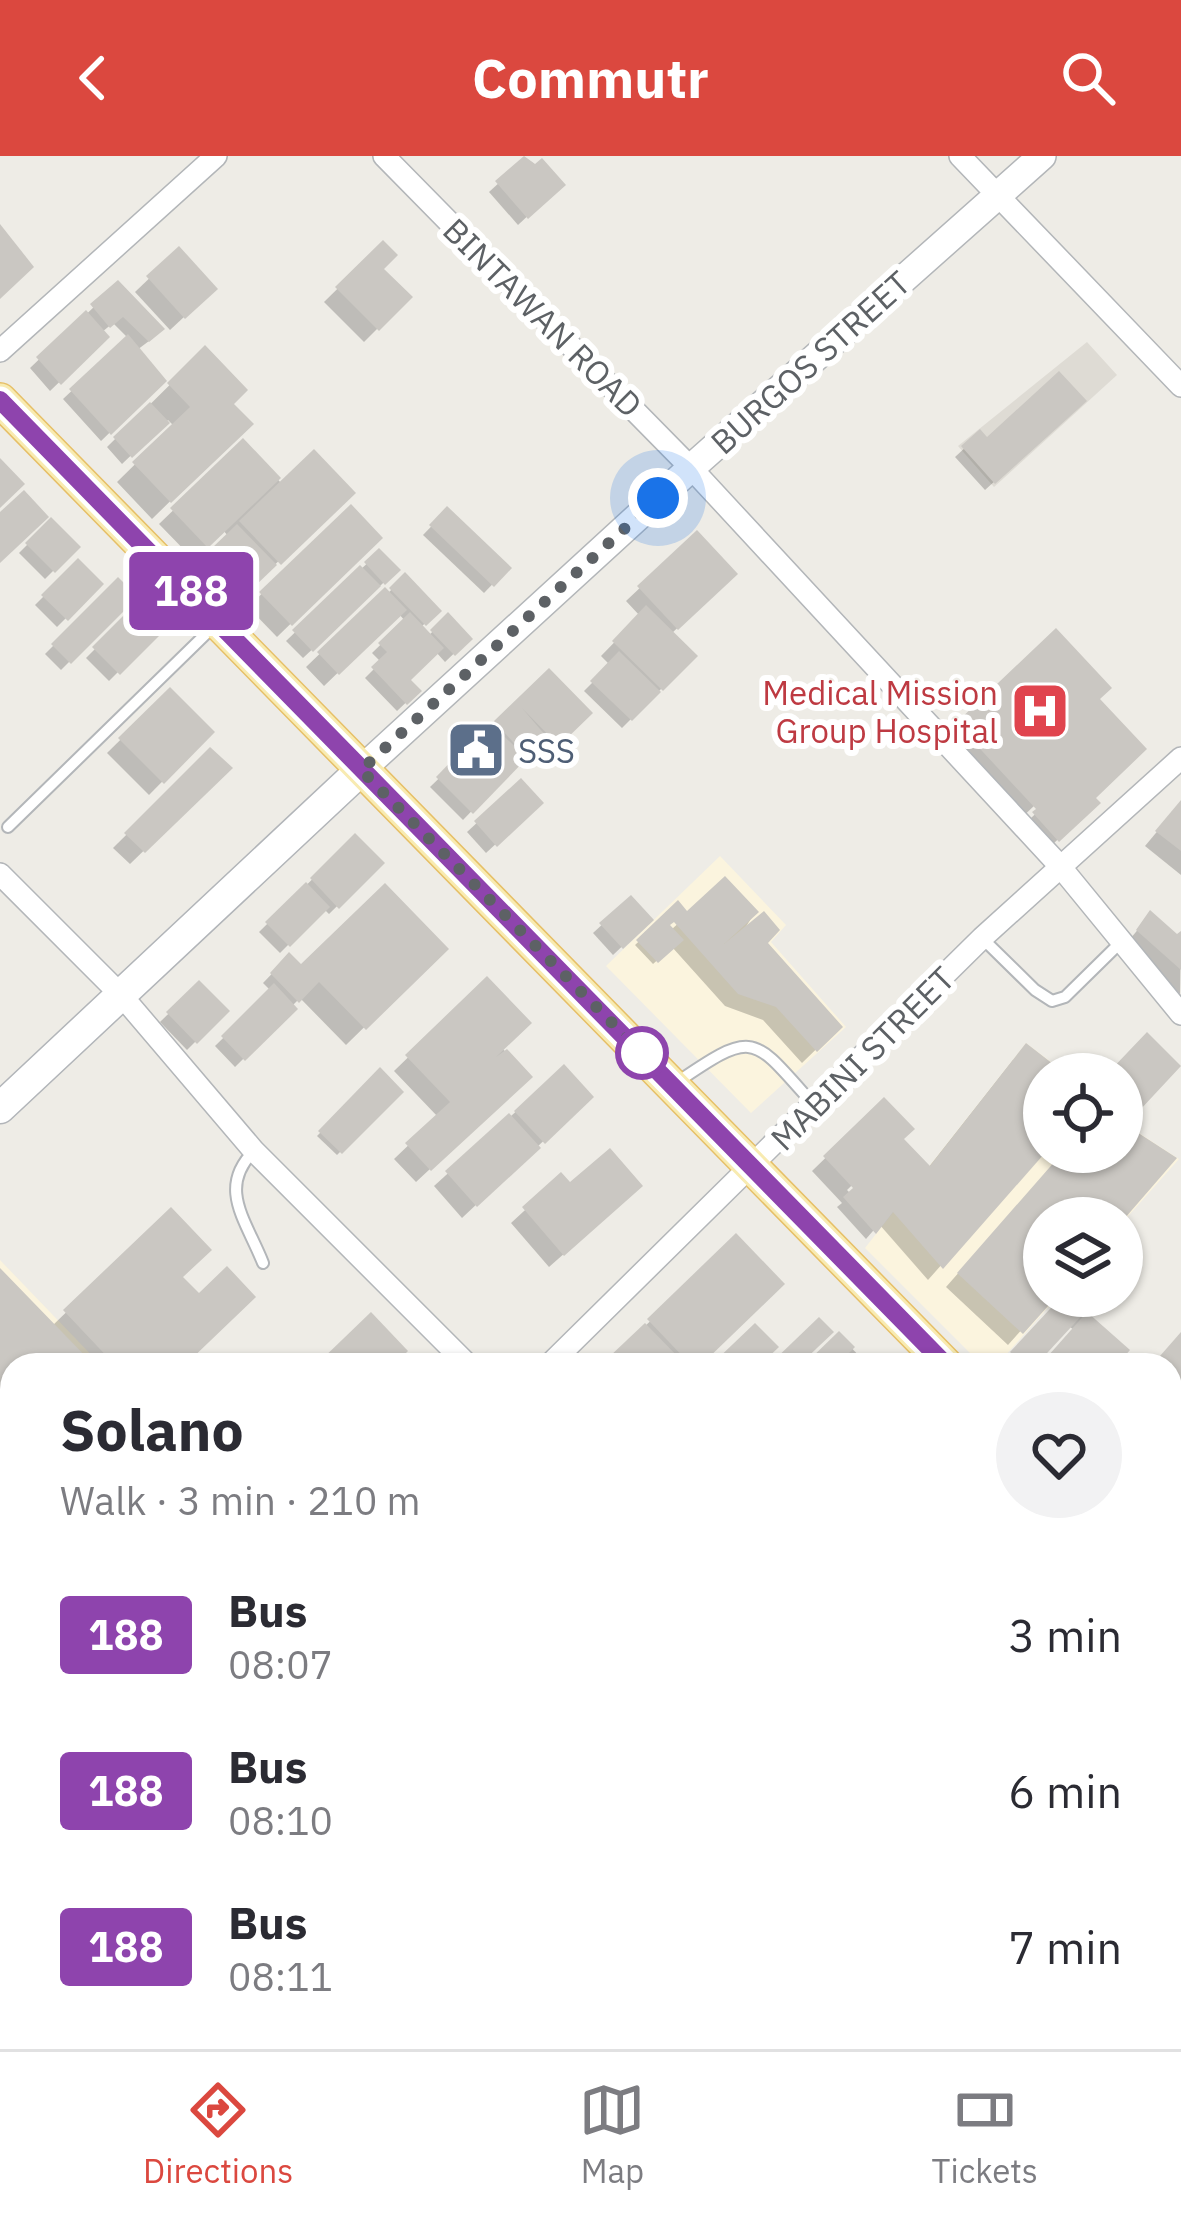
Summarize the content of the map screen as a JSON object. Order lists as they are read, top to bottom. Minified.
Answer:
{"streets":{"main road":["BURGOS STREET"],"street":["BINTAWAN ROAD","MABINI STREET"]},"crossings":[["BINTAWAN ROAD","BURGOS STREET"],["BINTAWAN ROAD","MABINI STREET"]],"places":{"hospital":["Medical Mission Group Hospital"],"public building":["SSS"]},"lines":["bus line 188"],"page":{"header":"Commutr","on_map":"188","heading":["Solano","Walk · 3 min · 210 m"],"list":[{"mark":"188","name":"Bus","note":"08:07","value":"3 min"},{"mark":"188","name":"Bus","note":"08:10","value":"6 min"},{"mark":"188","name":"Bus","note":"08:11","value":"7 min"}],"tabs":["Directions","Map","Tickets"]}}
